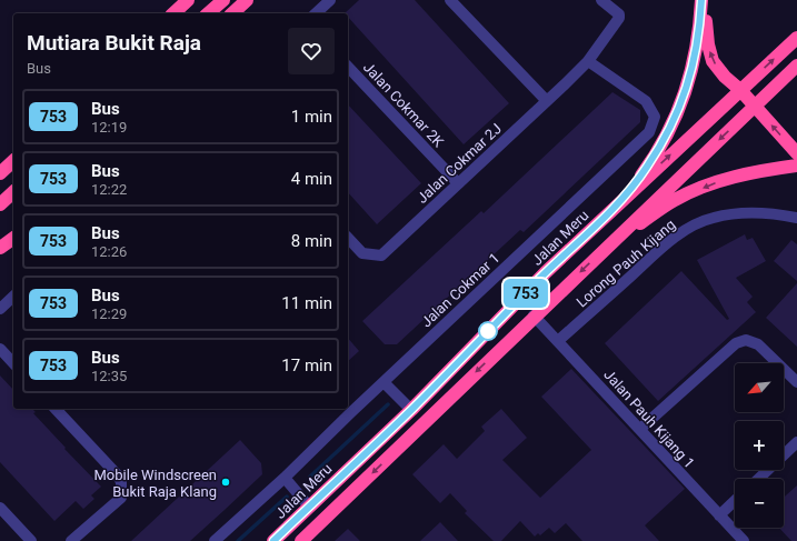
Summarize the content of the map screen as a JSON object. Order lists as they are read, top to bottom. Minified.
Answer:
{"streets":{"highway":["Jalan Meru"],"street":["Jalan Cokmar 2K","Jalan Cokmar 2J","Lorong Pauh Kijang","Jalan Cokmar 1","Jalan Pauh Kijang 1"]},"crossings":[["Jalan Cokmar 2K","Jalan Cokmar 2J"],["Jalan Cokmar 2J","Jalan Cokmar 1"],["Lorong Pauh Kijang","Jalan Pauh Kijang 1"]],"places":["Mobile Windscreen Bukit Raja Klang"],"lines":["bus line 753"],"north":"bottom left","page":{"on_map":"753","heading":["Mutiara Bukit Raja","Bus"],"list":[{"mark":"753","name":"Bus","note":"12:19","value":"1 min"},{"mark":"753","name":"Bus","note":"12:22","value":"4 min"},{"mark":"753","name":"Bus","note":"12:26","value":"8 min"},{"mark":"753","name":"Bus","note":"12:29","value":"11 min"},{"mark":"753","name":"Bus","note":"12:35","value":"17 min"}],"map_buttons":["+","−"]}}
